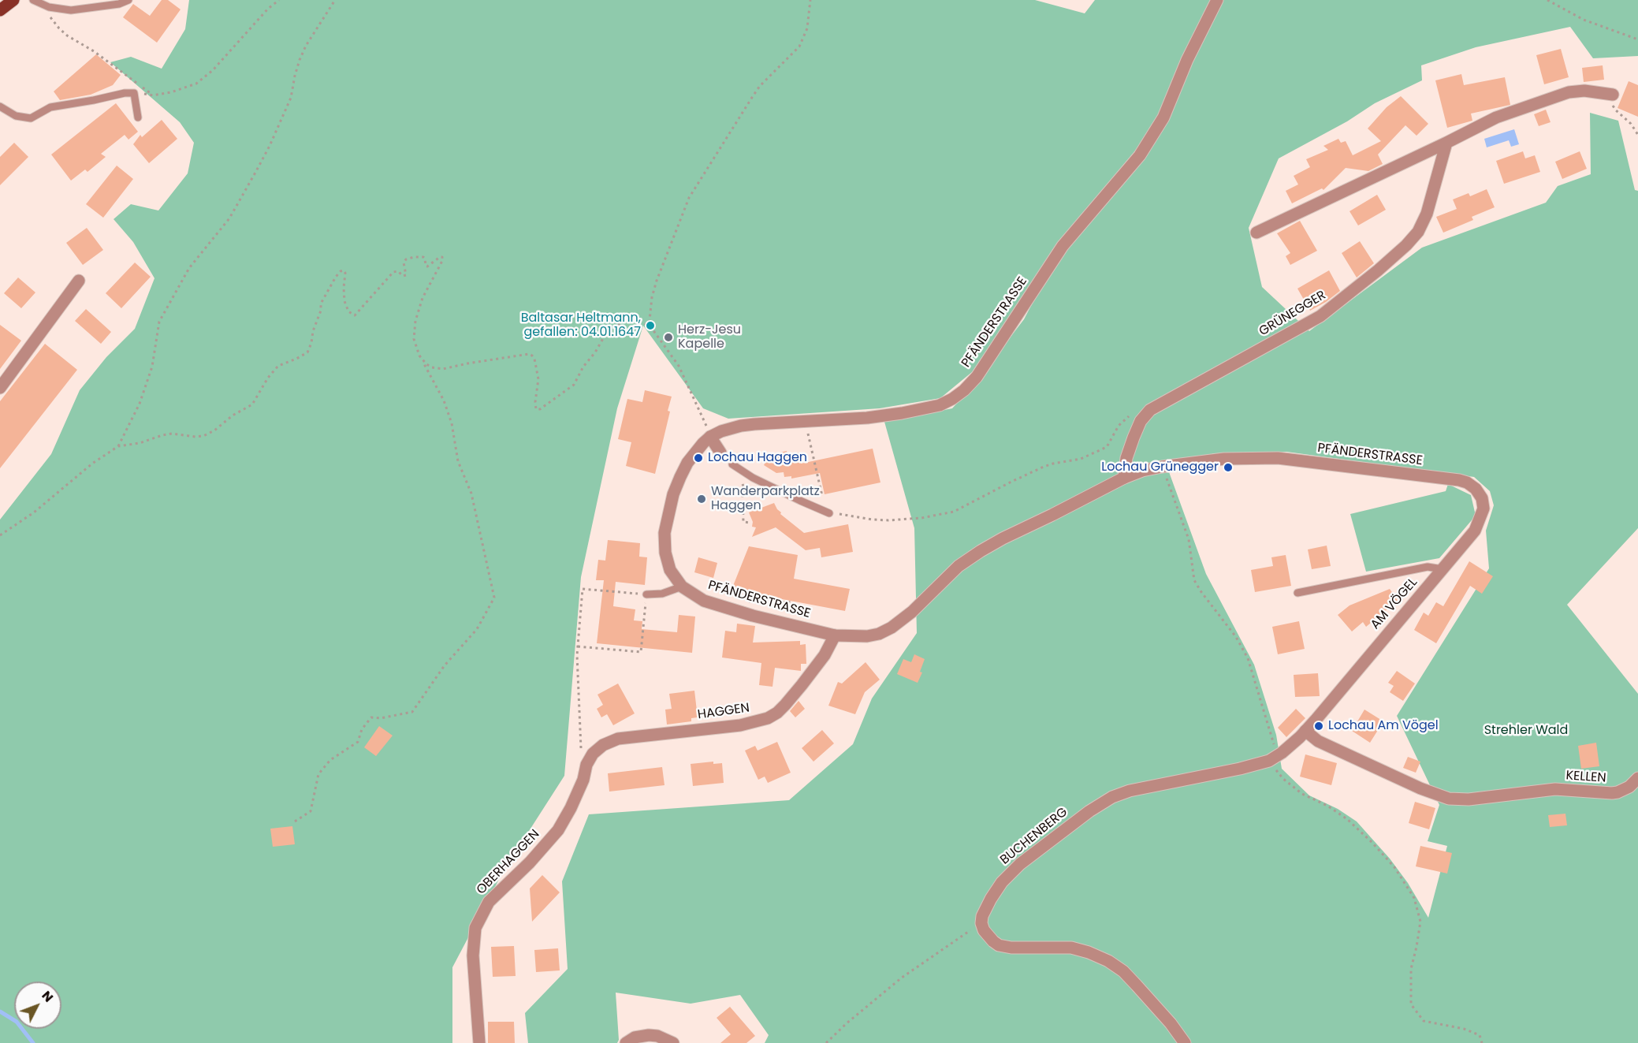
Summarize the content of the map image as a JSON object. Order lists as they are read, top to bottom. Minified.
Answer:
{"streets":{"street":["GRÜNEGGER","PFÄNDERSTRASSE","AM VÖGEL","HAGGEN","KELLEN","BUCHENBERG","OBERHAGGEN"]},"crossings":[["GRÜNEGGER","PFÄNDERSTRASSE"],["PFÄNDERSTRASSE","AM VÖGEL"],["PFÄNDERSTRASSE","HAGGEN"],["AM VÖGEL","KELLEN"],["AM VÖGEL","BUCHENBERG"],["HAGGEN","OBERHAGGEN"]],"parks":["Strehler Wald"],"places":["Baltasar Heltmann, gefallen: 04.01.1647","Herz-Jesu Kapelle","Lochau Haggen","Lochau Grünegger","Wanderparkplatz Haggen","Lochau Am Vögel"],"north":"top right"}
